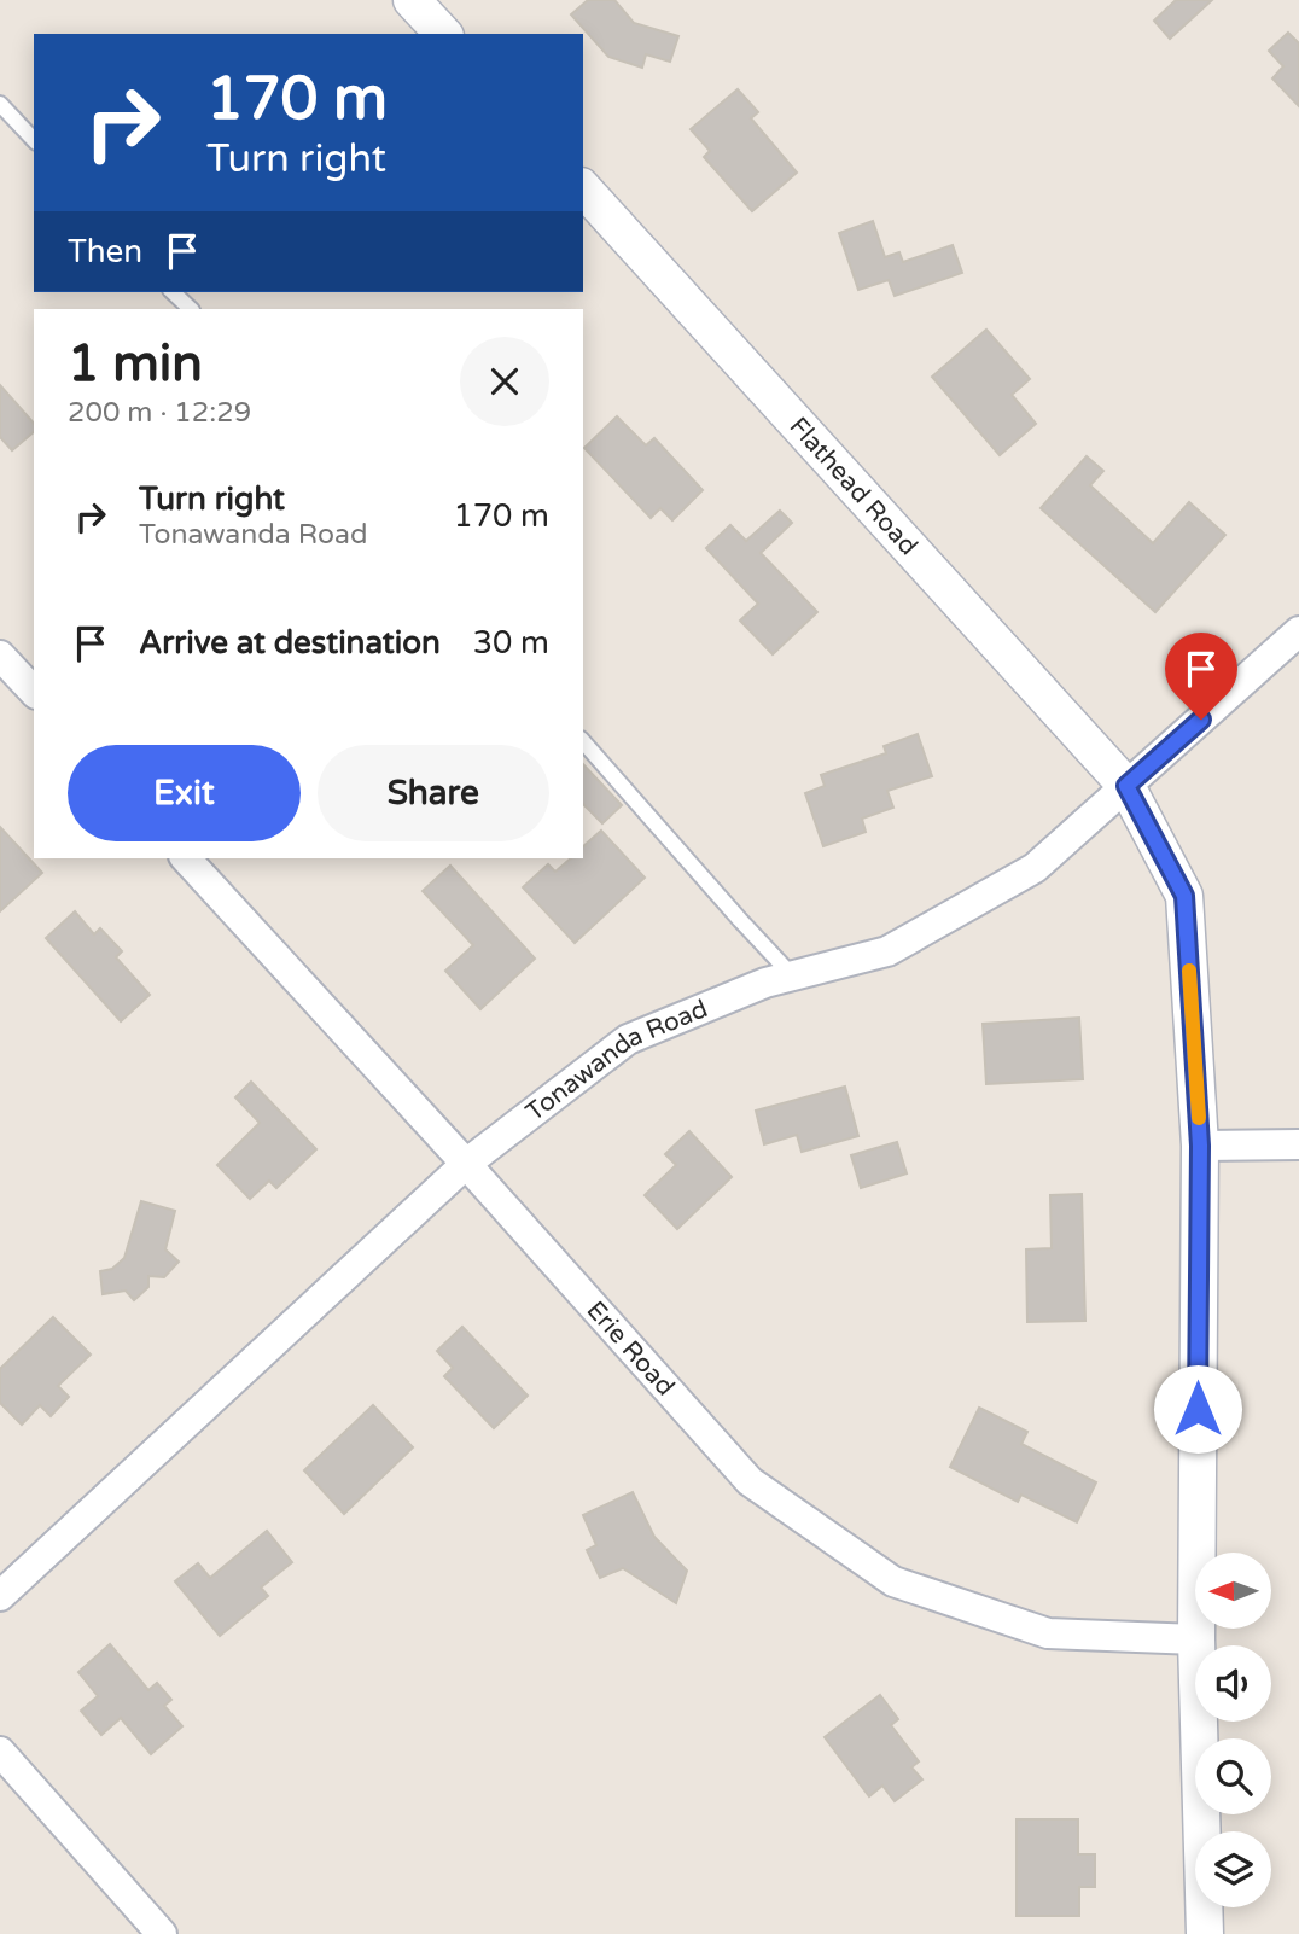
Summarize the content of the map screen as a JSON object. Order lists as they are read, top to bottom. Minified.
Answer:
{"streets":{"street":["Flathead Road","Tonawanda Road","Erie Road"]},"crossings":[["Flathead Road","Tonawanda Road"],["Flathead Road","Erie Road"],["Tonawanda Road","Erie Road"]],"north":"left","page":{"turn":["170 m","Turn right"],"then":"Then","heading":["1 min","200 m · 12:29"],"list":[{"name":"Turn right","note":"Tonawanda Road","value":"170 m"},{"name":"Arrive at destination","value":"30 m"}],"buttons":["Exit","Share"]}}
